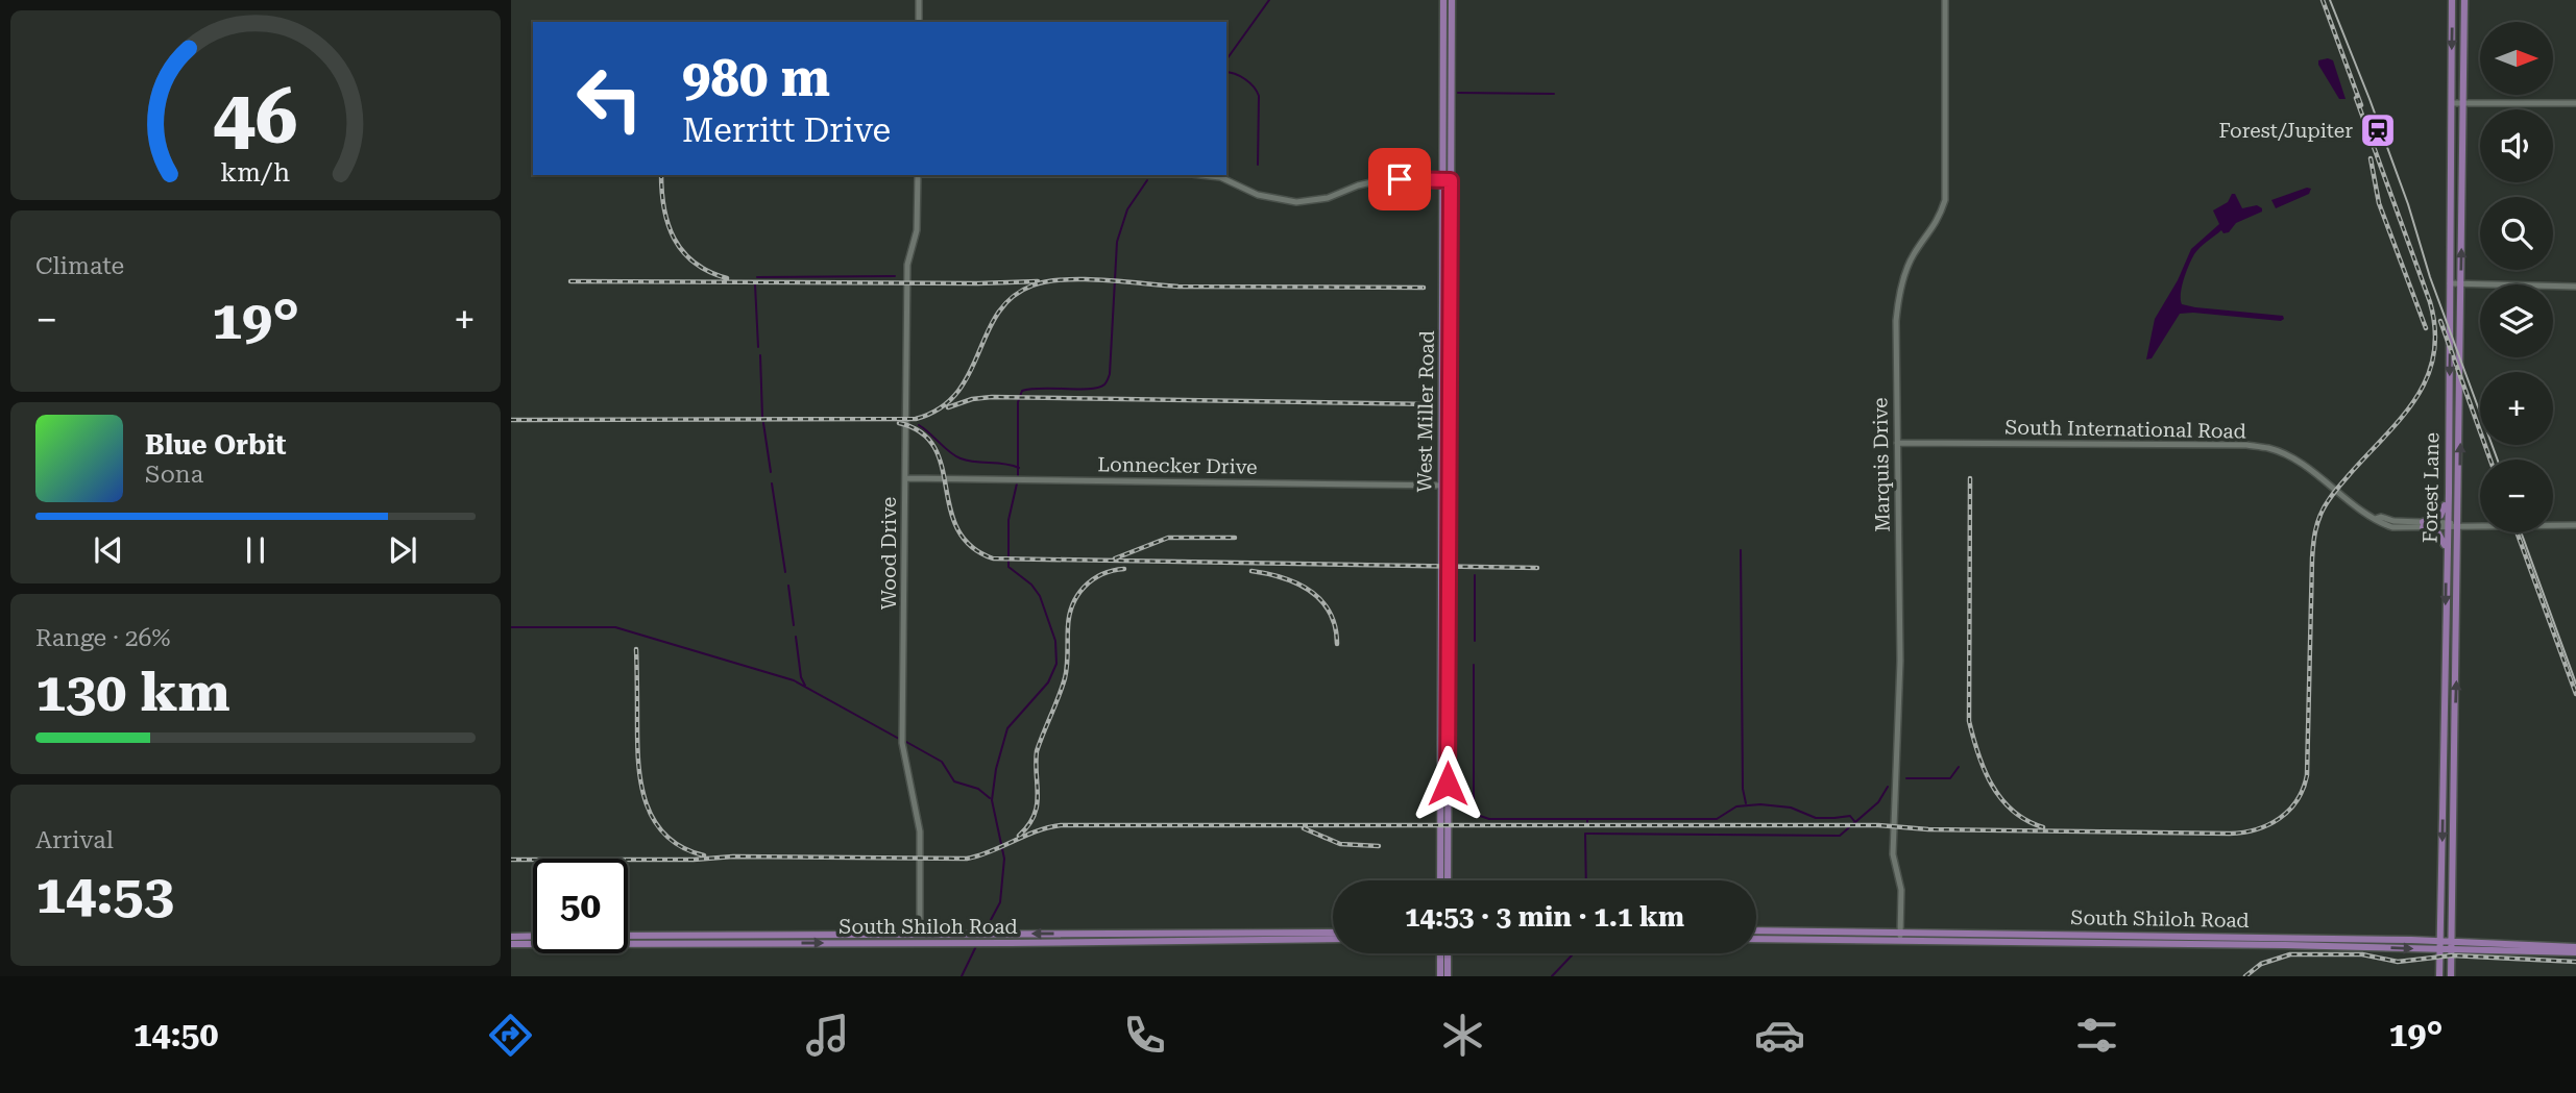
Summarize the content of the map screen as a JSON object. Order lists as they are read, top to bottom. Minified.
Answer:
{"streets":{"main road":["West Miller Road","Forest Lane","South Shiloh Road"],"street":["South International Road","Marquis Drive","Lonnecker Drive","Wood Drive"]},"crossings":[["West Miller Road","Lonnecker Drive"],["South International Road","Marquis Drive"],["South International Road","Forest Lane"],["Marquis Drive","South Shiloh Road"],["Lonnecker Drive","Wood Drive"],["Forest Lane","South Shiloh Road"],["Wood Drive","South Shiloh Road"]],"places":{"station":["Forest/Jupiter"]},"north":"right","page":{"map_buttons":["+","−"],"turn":["980 m","Merritt Drive"],"tile":["Climate",["Range · 26%","130 km"],["Arrival","14:53"]],"heat":["−","19°","+"],"song":["Blue Orbit","Sona"],"limit":"50","trip":"14:53 · 3 min · 1.1 km","tabs":["14:50","19°"],"gauge":["46","km/h"]}}
